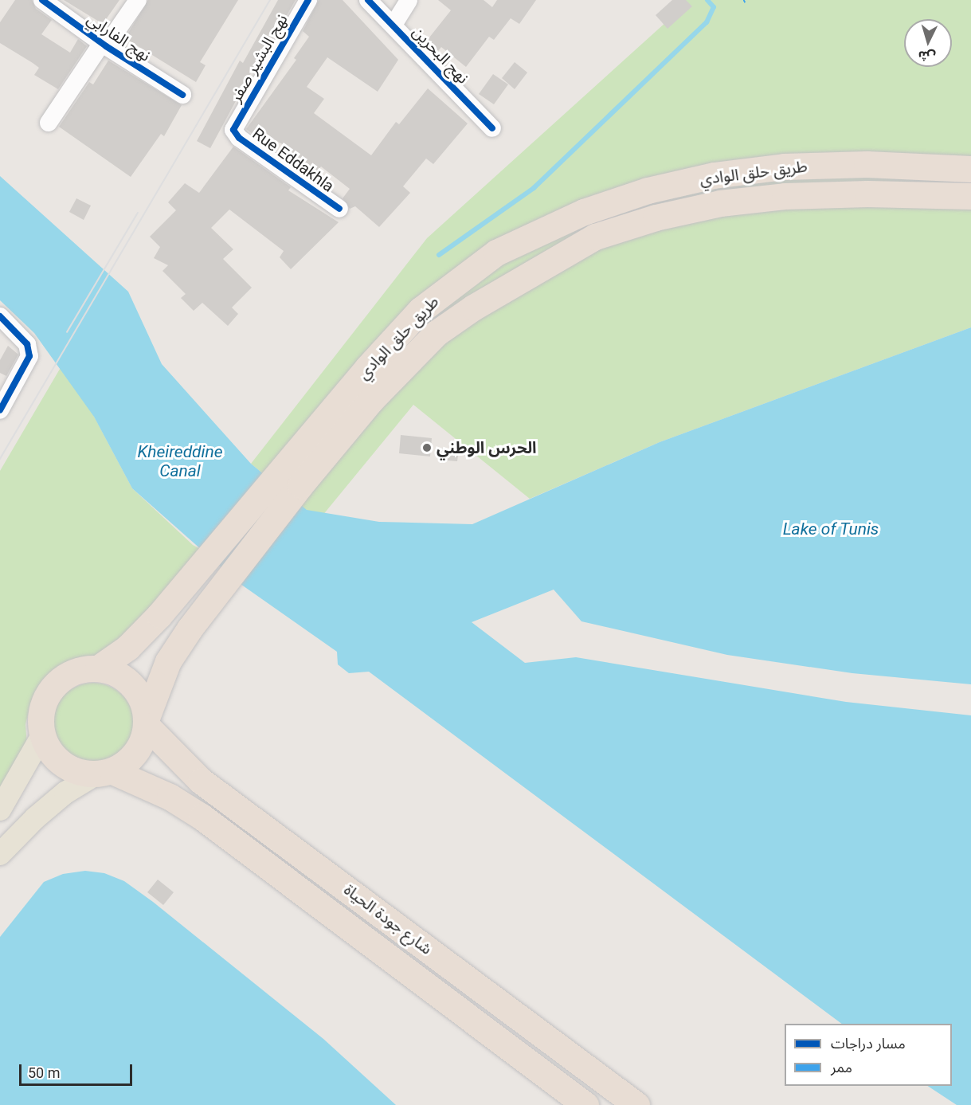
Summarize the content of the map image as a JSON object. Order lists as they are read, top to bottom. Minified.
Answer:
{"streets":{"highway":["طريق حلق الوادي","شارع جودة الحياة"],"street":["نهج الفارابي","نهج البحرين","نهج البشير صفر","Rue Eddakhla"]},"crossings":[["نهج البشير صفر","Rue Eddakhla"],["طريق حلق الوادي","شارع جودة الحياة"]],"water":["Kheireddine Canal","Lake of Tunis"],"places":["الحرس الوطني"],"legend":["مسار دراجات","ممر"],"scale_bar":"50 m","north":"bottom"}
